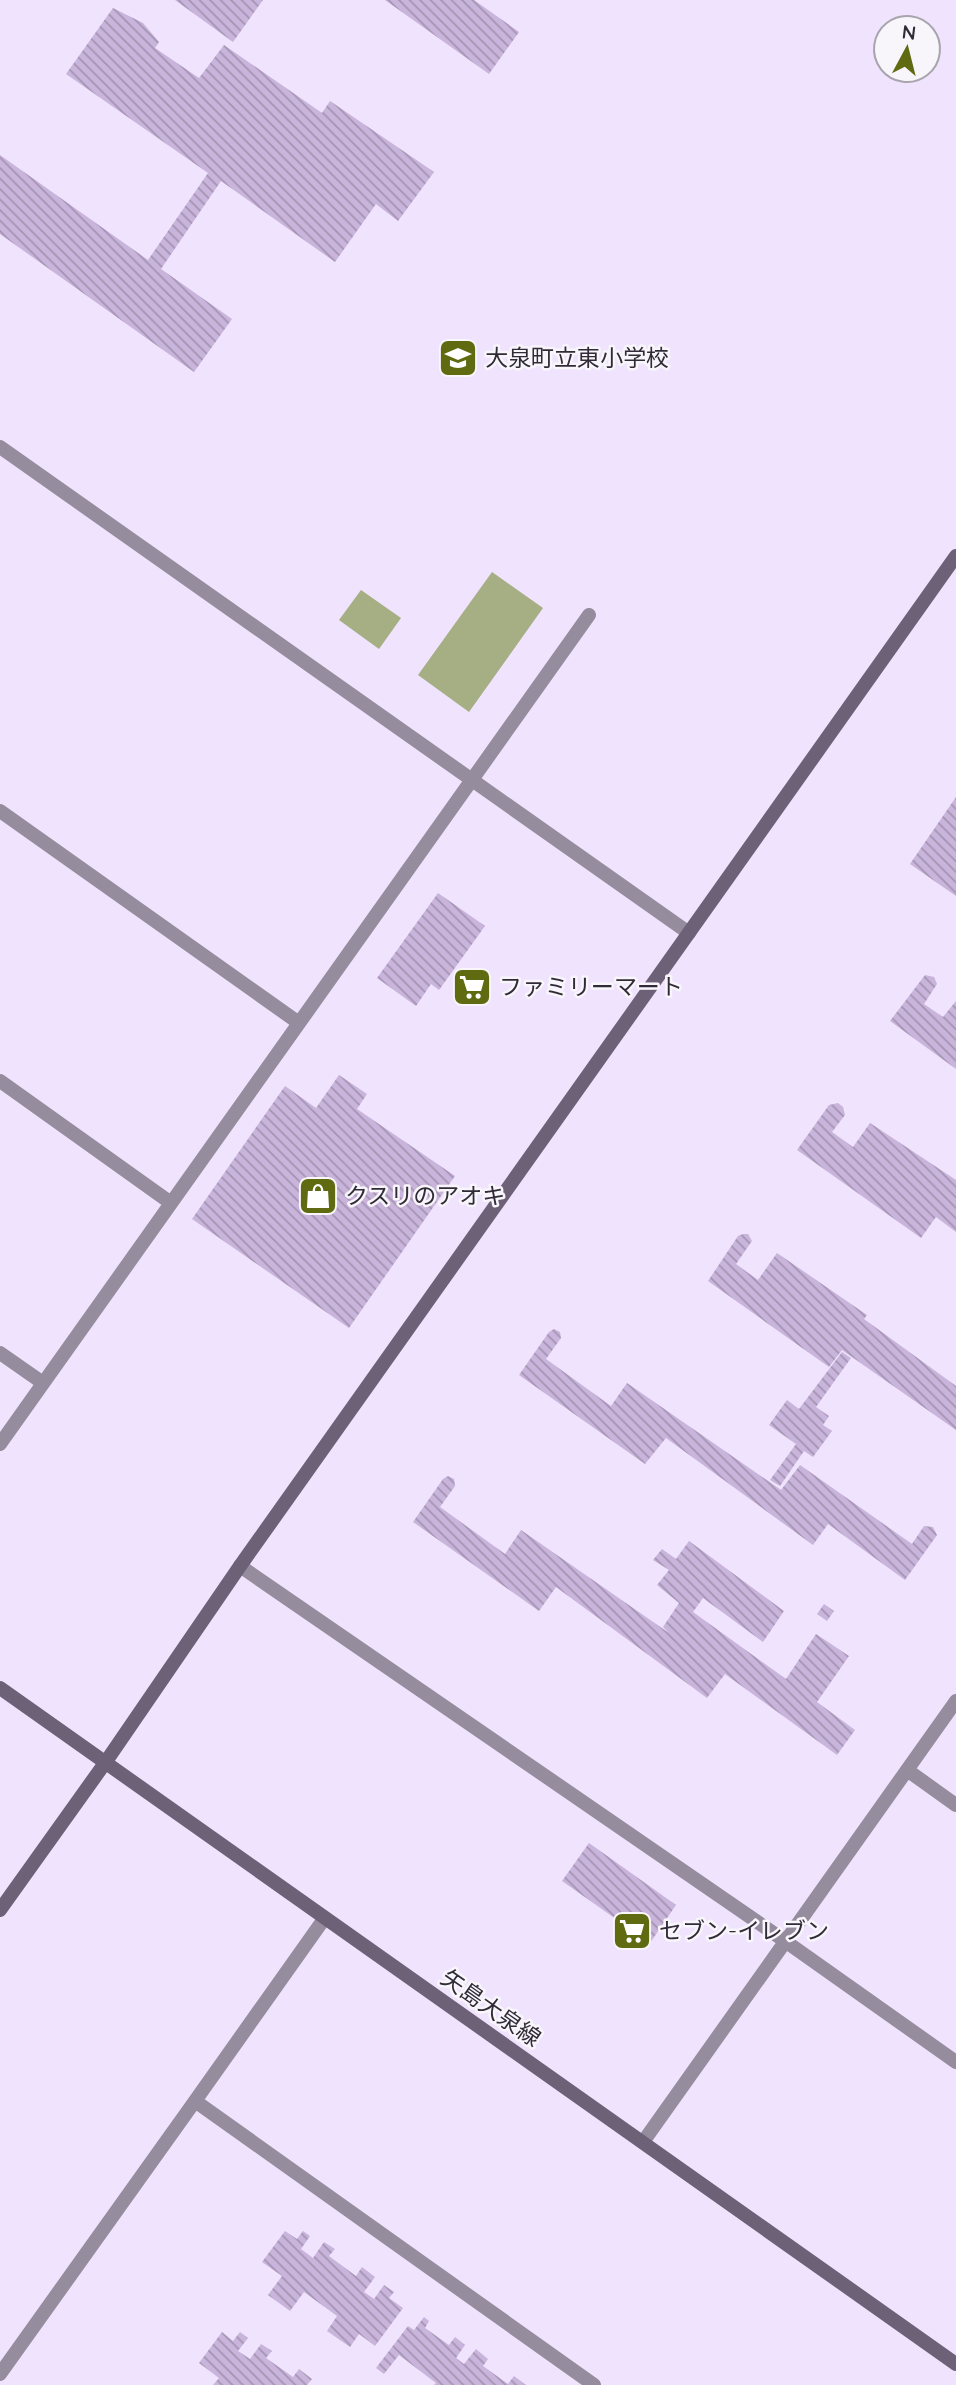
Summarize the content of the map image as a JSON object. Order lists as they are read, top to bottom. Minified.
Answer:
{"streets":{"street":["矢島大泉線"]},"places":{"school or university":["大泉町立東小学校"],"supermarket":["ファミリーマート","セブン-イレブン"],"shop":["クスリのアオキ"]},"north":"top"}
